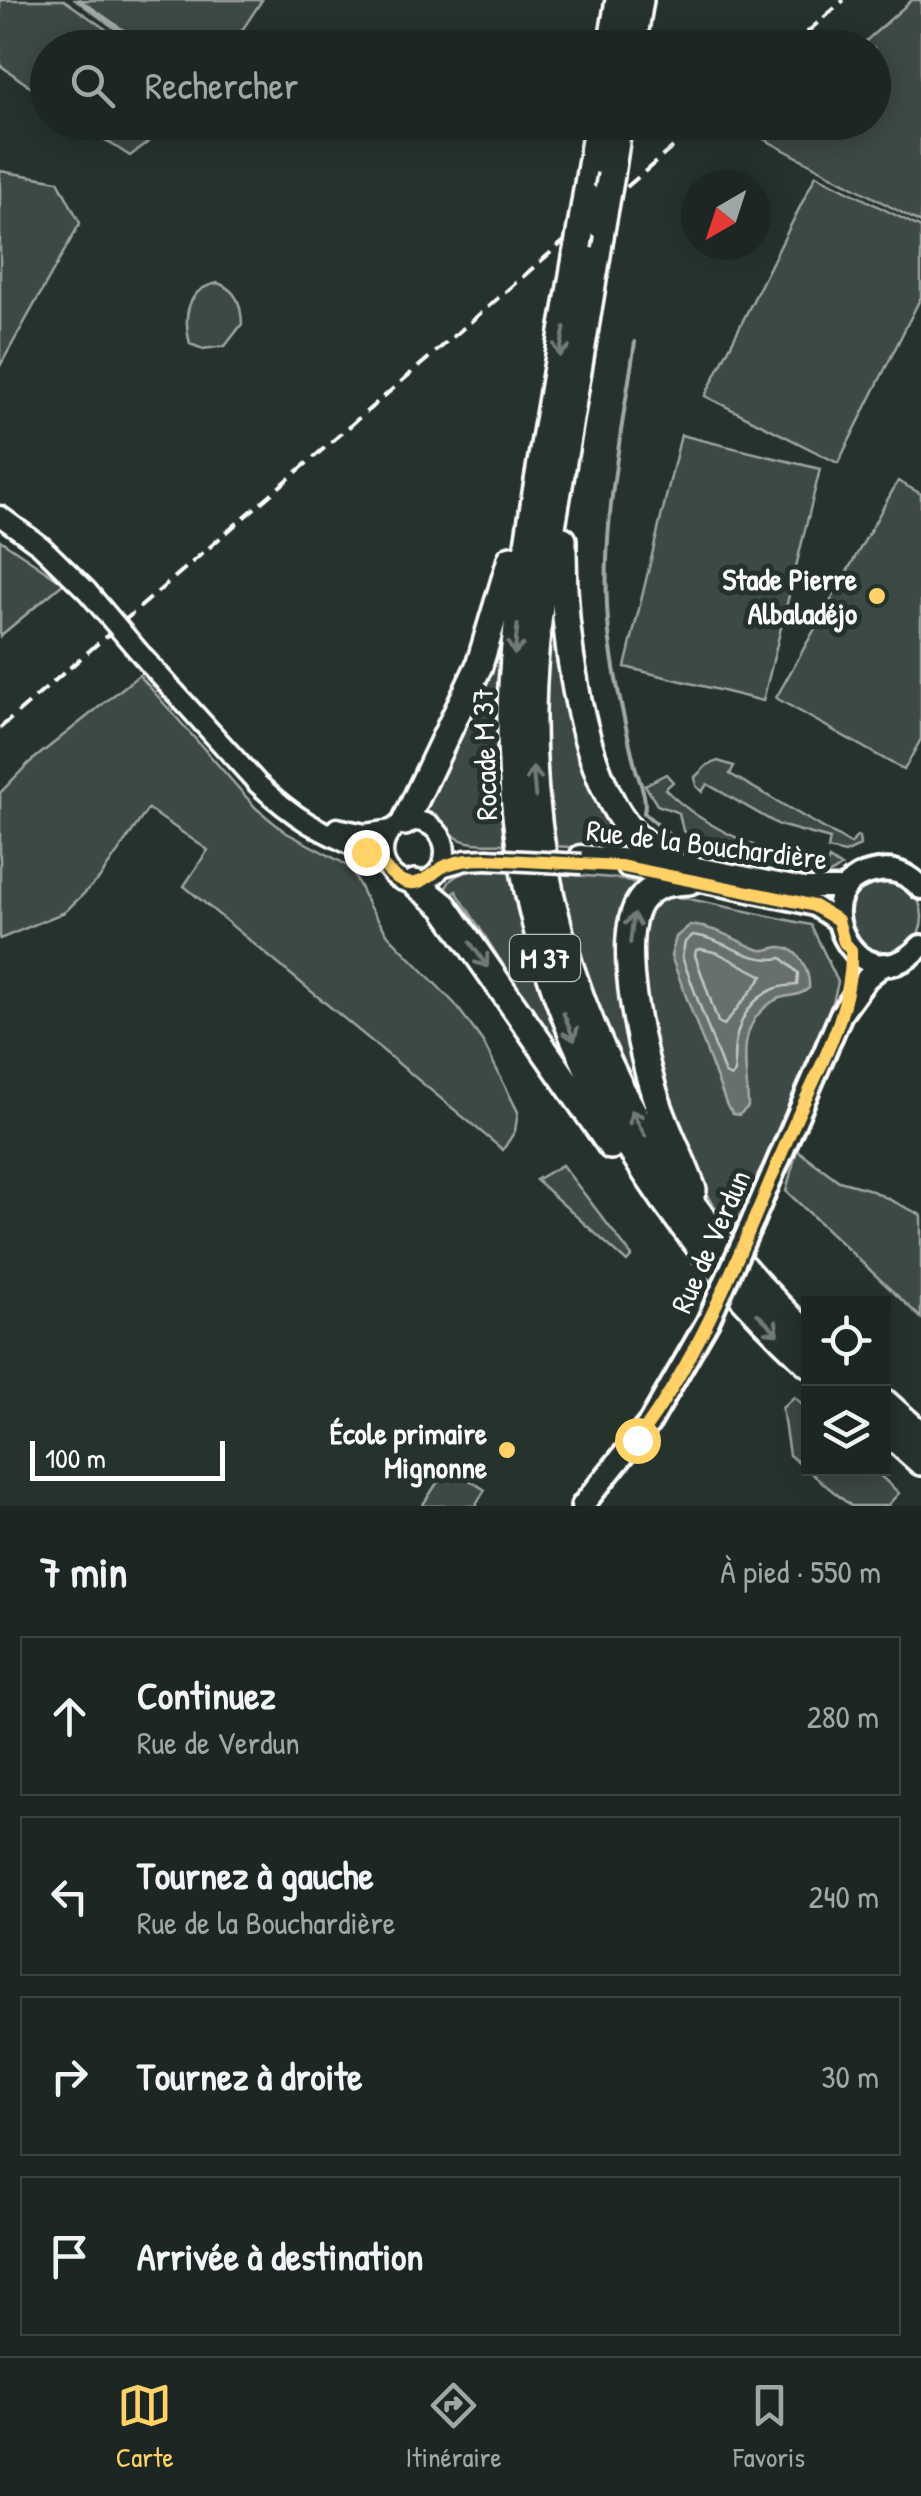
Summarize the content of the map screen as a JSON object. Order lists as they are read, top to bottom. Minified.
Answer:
{"streets":{"highway":["Rocade M 37","M 37"],"main road":["Rue de Verdun"],"street":["Rue de la Bouchardière"]},"places":["Stade Pierre Albaladéjo","École primaire Mignonne"],"scale_bar":"100 m","north":"bottom left","page":{"search":"Rechercher","scale":"100 m","heading":["7 min","À pied · 550 m"],"list":[["Continuez","Rue de Verdun","280 m"],["Tournez à gauche","Rue de la Bouchardière","240 m"],["Tournez à droite","30 m"],"Arrivée à destination"],"nav":["Carte","Itinéraire","Favoris"]}}
